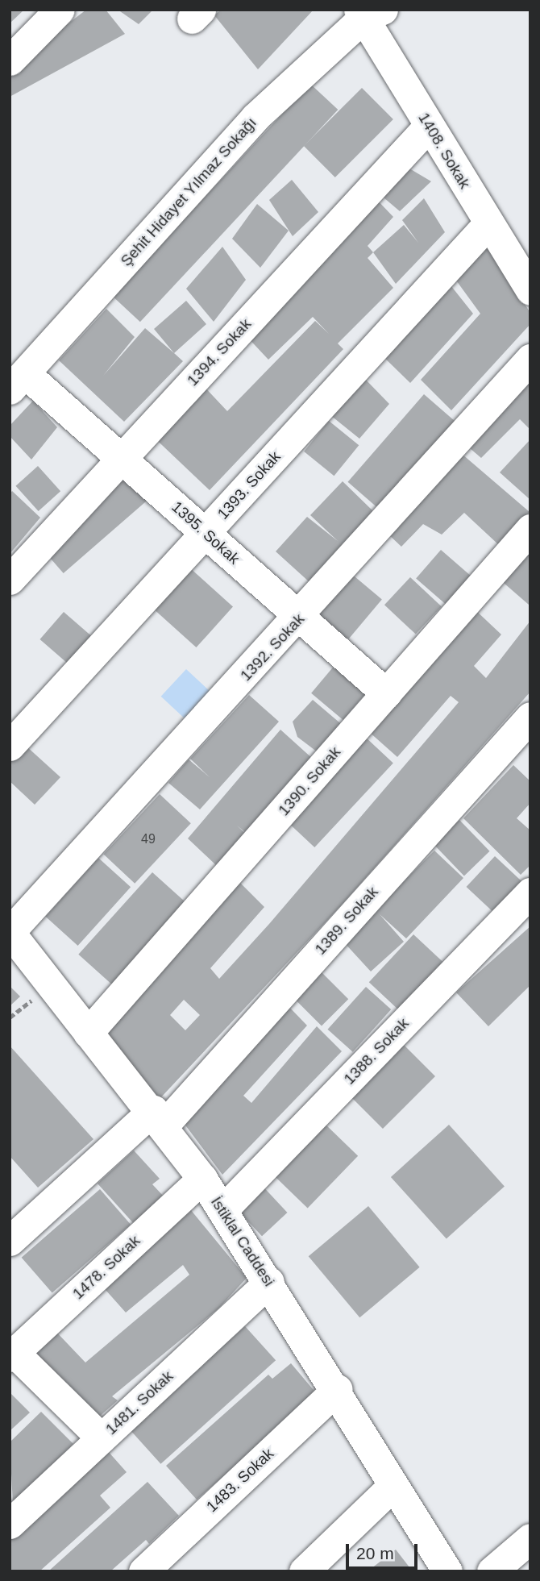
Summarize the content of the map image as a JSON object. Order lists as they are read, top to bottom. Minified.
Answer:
{"streets":{"street":["1408. Sokak","Şehit Hidayet Yılmaz Sokağı","1394. Sokak","1393. Sokak","1395. Sokak","1392. Sokak","1390. Sokak","1389. Sokak","1388. Sokak","İstiklal Caddesi","1478. Sokak","1481. Sokak","1483. Sokak"]},"crossings":[["1408. Sokak","Şehit Hidayet Yılmaz Sokağı"],["1408. Sokak","1394. Sokak"],["1408. Sokak","1393. Sokak"],["Şehit Hidayet Yılmaz Sokağı","1395. Sokak"],["1394. Sokak","1395. Sokak"],["1393. Sokak","1395. Sokak"],["1395. Sokak","1392. Sokak"],["1395. Sokak","1390. Sokak"],["1392. Sokak","İstiklal Caddesi"],["1390. Sokak","İstiklal Caddesi"],["1389. Sokak","İstiklal Caddesi"],["1388. Sokak","İstiklal Caddesi"],["İstiklal Caddesi","1478. Sokak"],["İstiklal Caddesi","1481. Sokak"],["İstiklal Caddesi","1483. Sokak"]],"house_numbers":["49"],"scale_bar":"20 m"}
